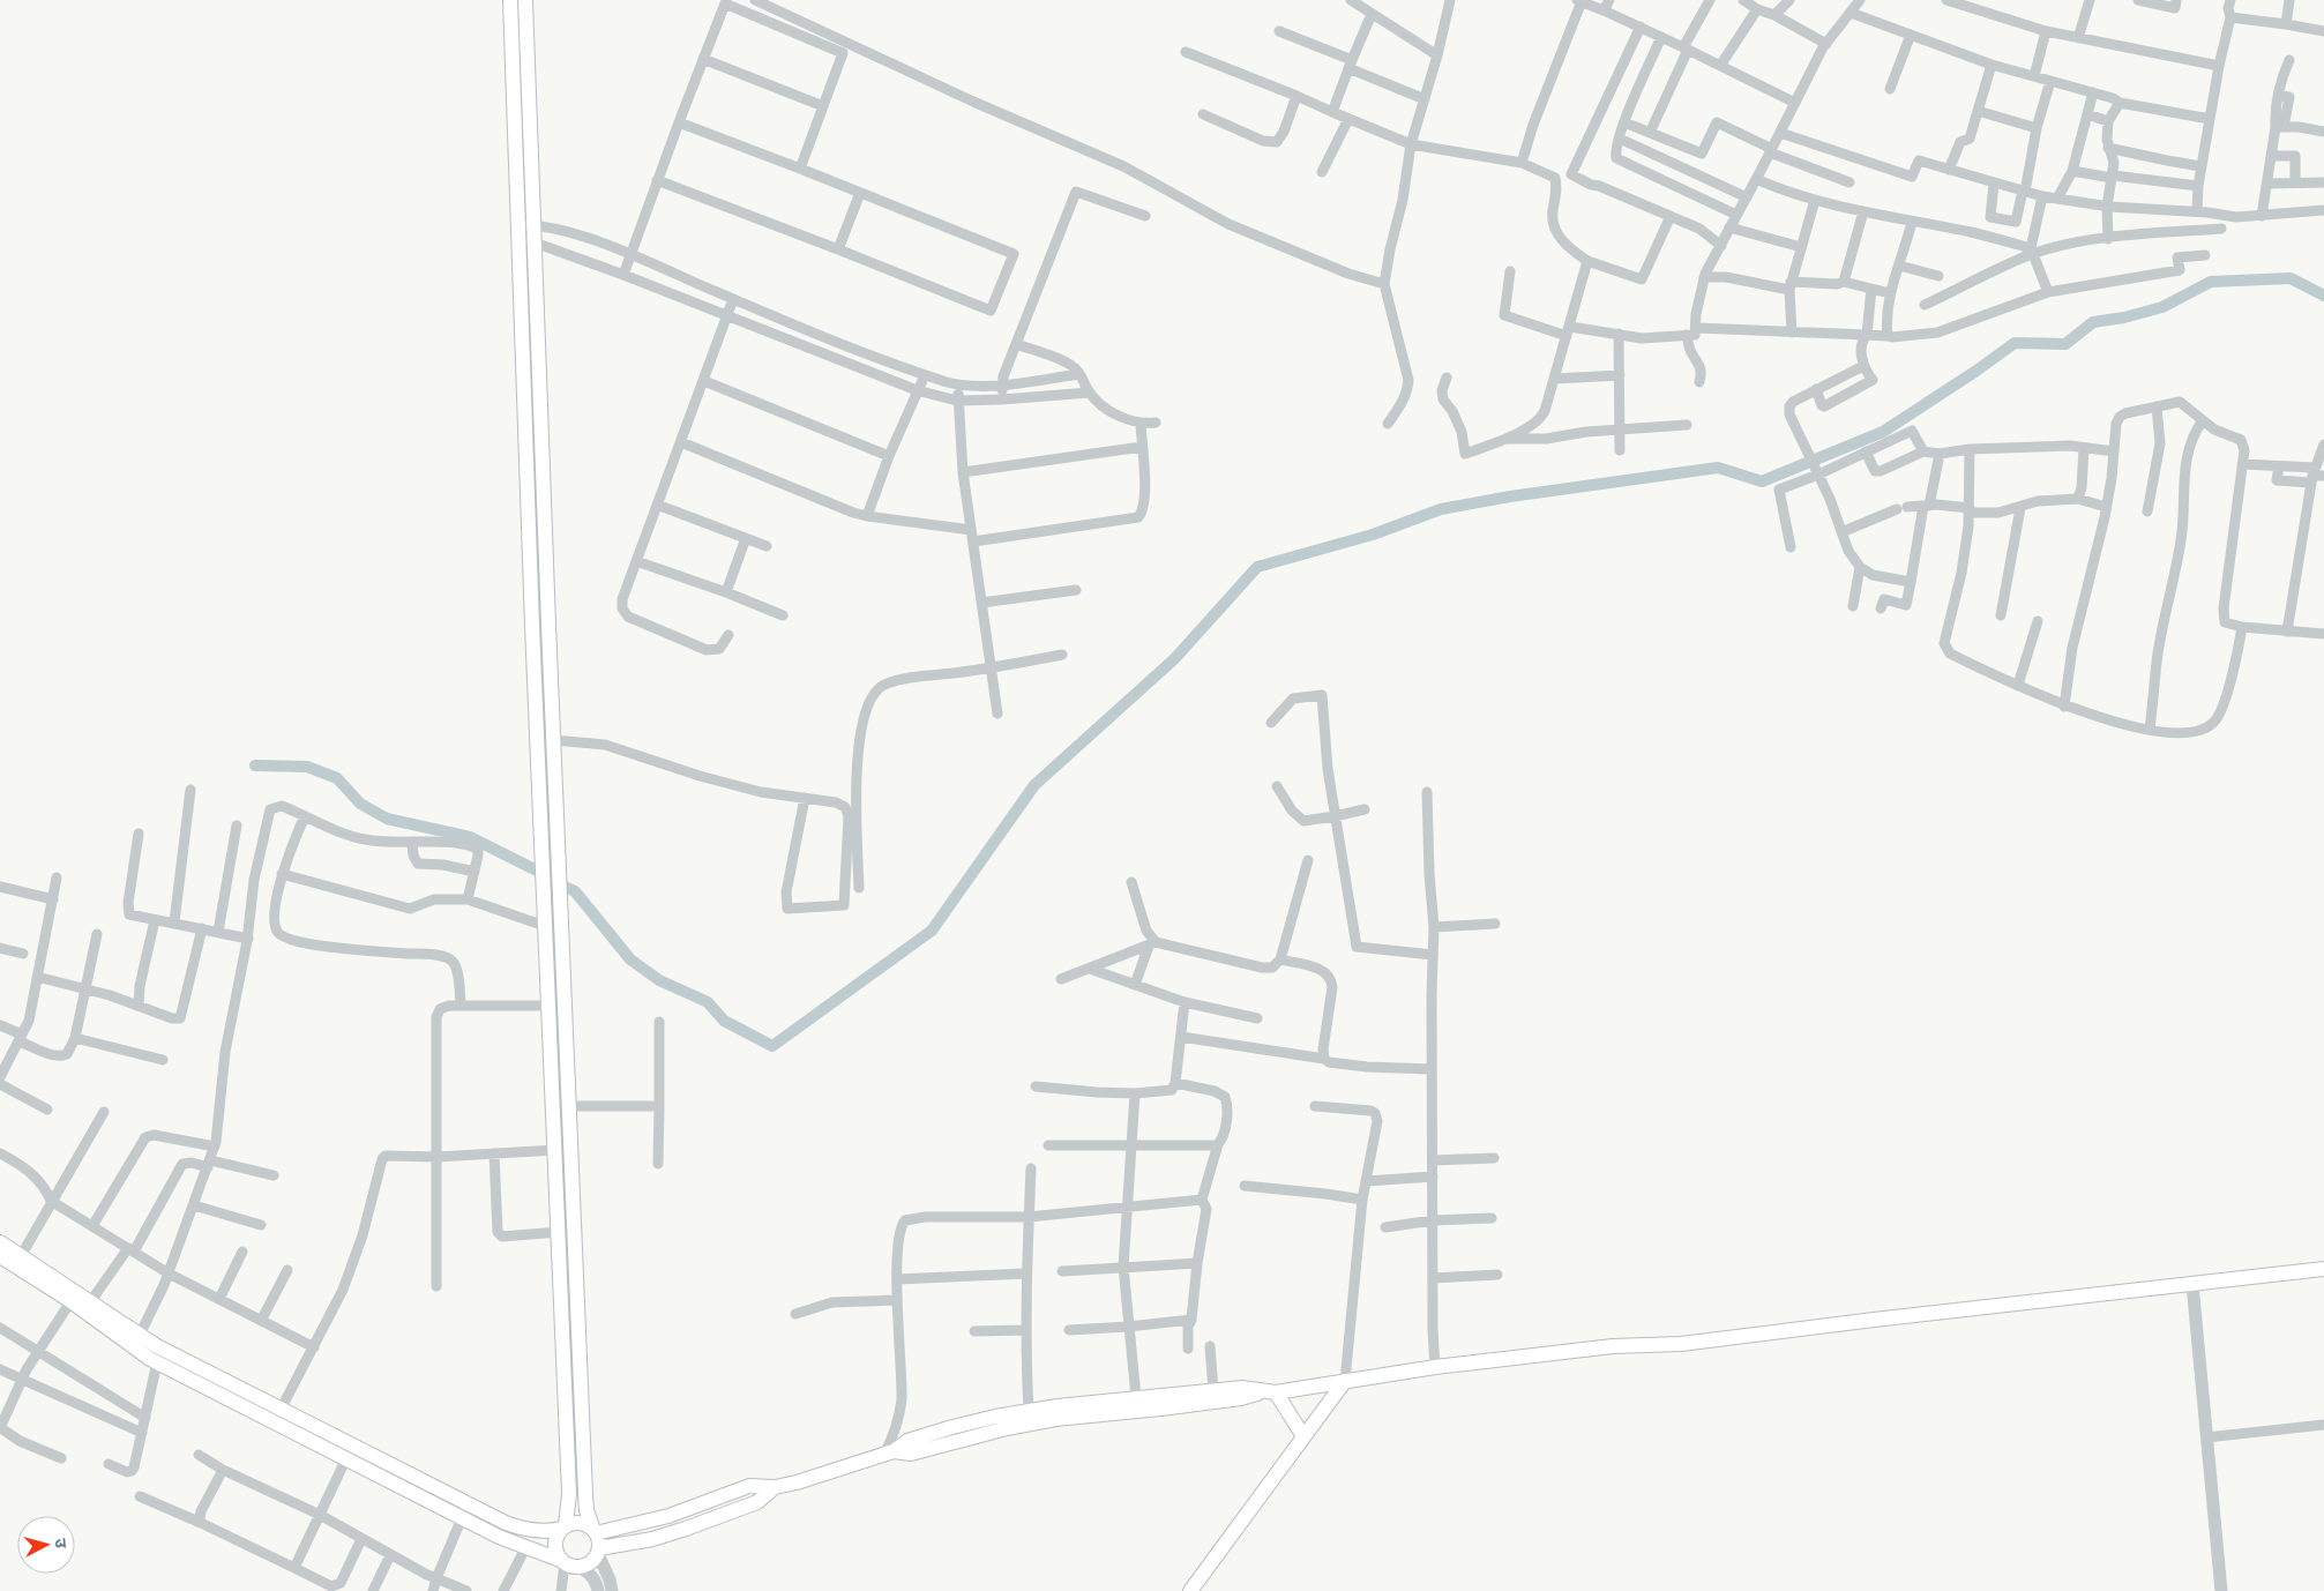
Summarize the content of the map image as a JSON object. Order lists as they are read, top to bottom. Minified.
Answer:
{"north":"right"}
